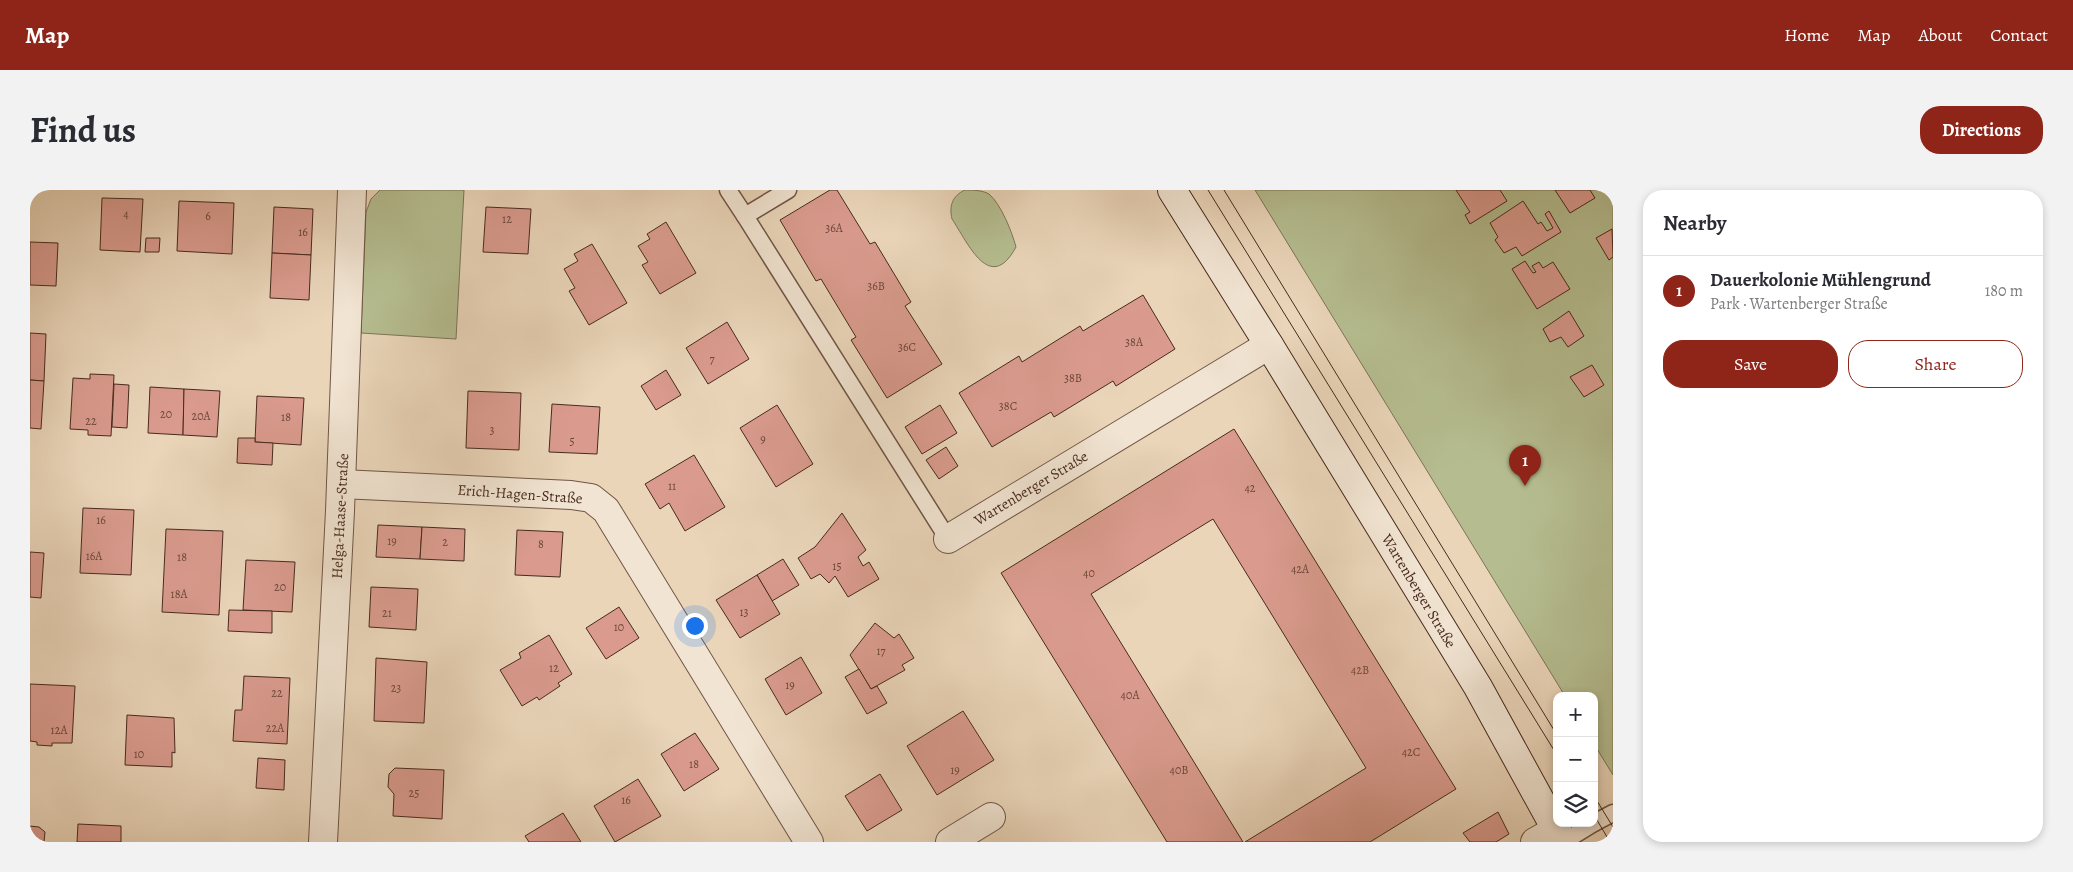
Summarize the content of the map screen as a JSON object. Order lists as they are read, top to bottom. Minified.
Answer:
{"streets":{"street":["Wartenberger Straße","Erich-Hagen-Straße","Helga-Haase-Straße"]},"crossings":[["Erich-Hagen-Straße","Helga-Haase-Straße"]],"house_numbers":["4","6","12","36A","16","36B","38A","36C","7","38B","38C","20","20A","18","22","3","9","5","11","42","16","19","2","8","16A","18","15","42A","40","20","18A","13","21","10","17","12","42B","19","23","22","40A","22A","12A","42C","10","18","19","40B","25","16"],"page":{"header":"Map","nav":["Home","Map","About","Contact"],"title":"Find us","buttons":["Directions",["Save","Share"]],"heading":"Nearby","list":[{"mark":"1","name":"Dauerkolonie Mühlengrund","note":"Park · Wartenberger Straße","value":"180 m"}],"pins":"1","map_buttons":["+","−"]}}
